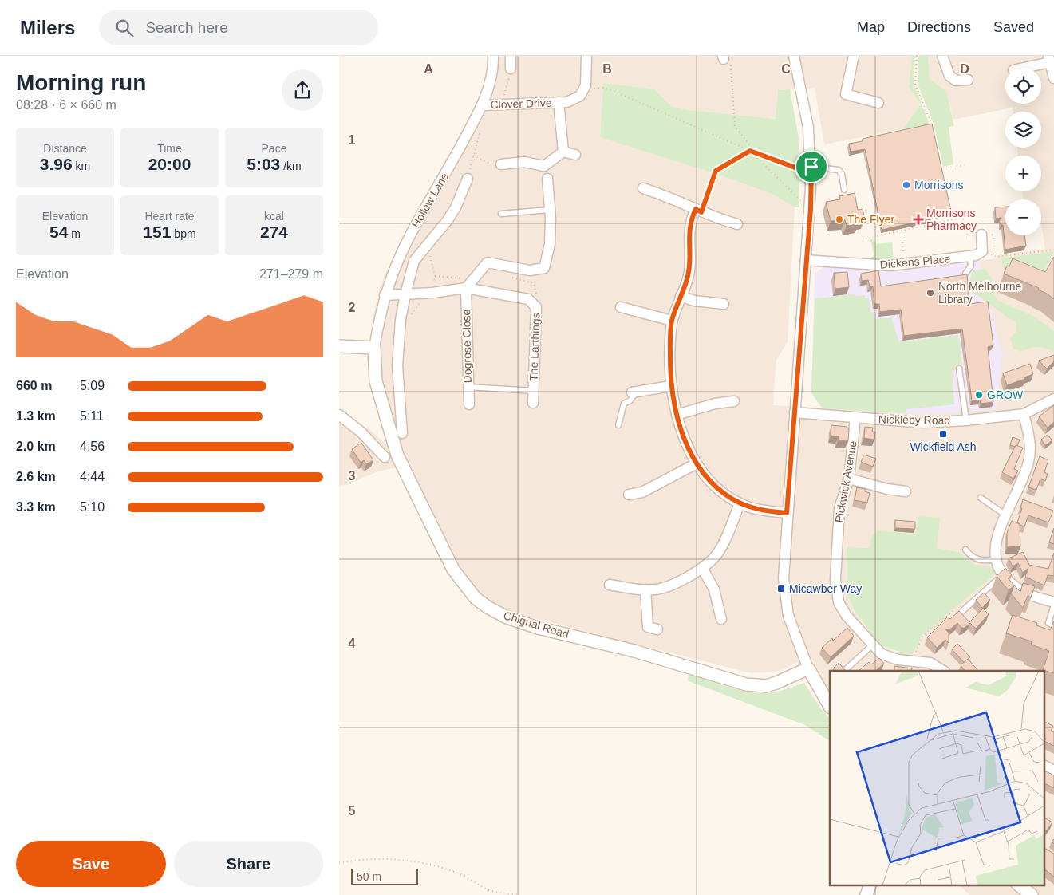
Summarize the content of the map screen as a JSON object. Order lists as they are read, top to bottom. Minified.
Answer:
{"streets":{"street":["Clover Drive","Hollow Lane","Dickens Place","Dogrose Close","The Larthings","Nickleby Road","Pickwick Avenue","Chignal Road"]},"crossings":[["Clover Drive","Hollow Lane"],["Hollow Lane","The Larthings"],["Hollow Lane","Chignal Road"],["Dogrose Close","The Larthings"],["Nickleby Road","Pickwick Avenue"]],"places":{"other":["Morrisons","The Flyer","North Melbourne Library","GROW"],"health":["Morrisons Pharmacy"],"transit":["Wickfield Ash","Micawber Way"]},"scale_bar":"50 m","page":{"header":"Milers","search":"Search here","nav":["Map","Directions","Saved"],"heading":["Morning run","08:28 · 6 × 660 m"],"map_buttons":["+","−"],"stats":[["Distance","3.96 km"],["Time","20:00"],["Pace","5:03 /km"],["Elevation","54 m"],["Heart rate","151 bpm"],["kcal","274"]],"chart":["Elevation","271–279 m"],"list":[{"name":"660 m","note":"5:09"},{"name":"1.3 km","note":"5:11"},{"name":"2.0 km","note":"4:56"},{"name":"2.6 km","note":"4:44"},{"name":"3.3 km","note":"5:10"}],"buttons":["Save","Share"],"scale":"50 m"},"grid":{"columns":["A","B","C","D"],"rows":["1","2","3","4","5"]}}
